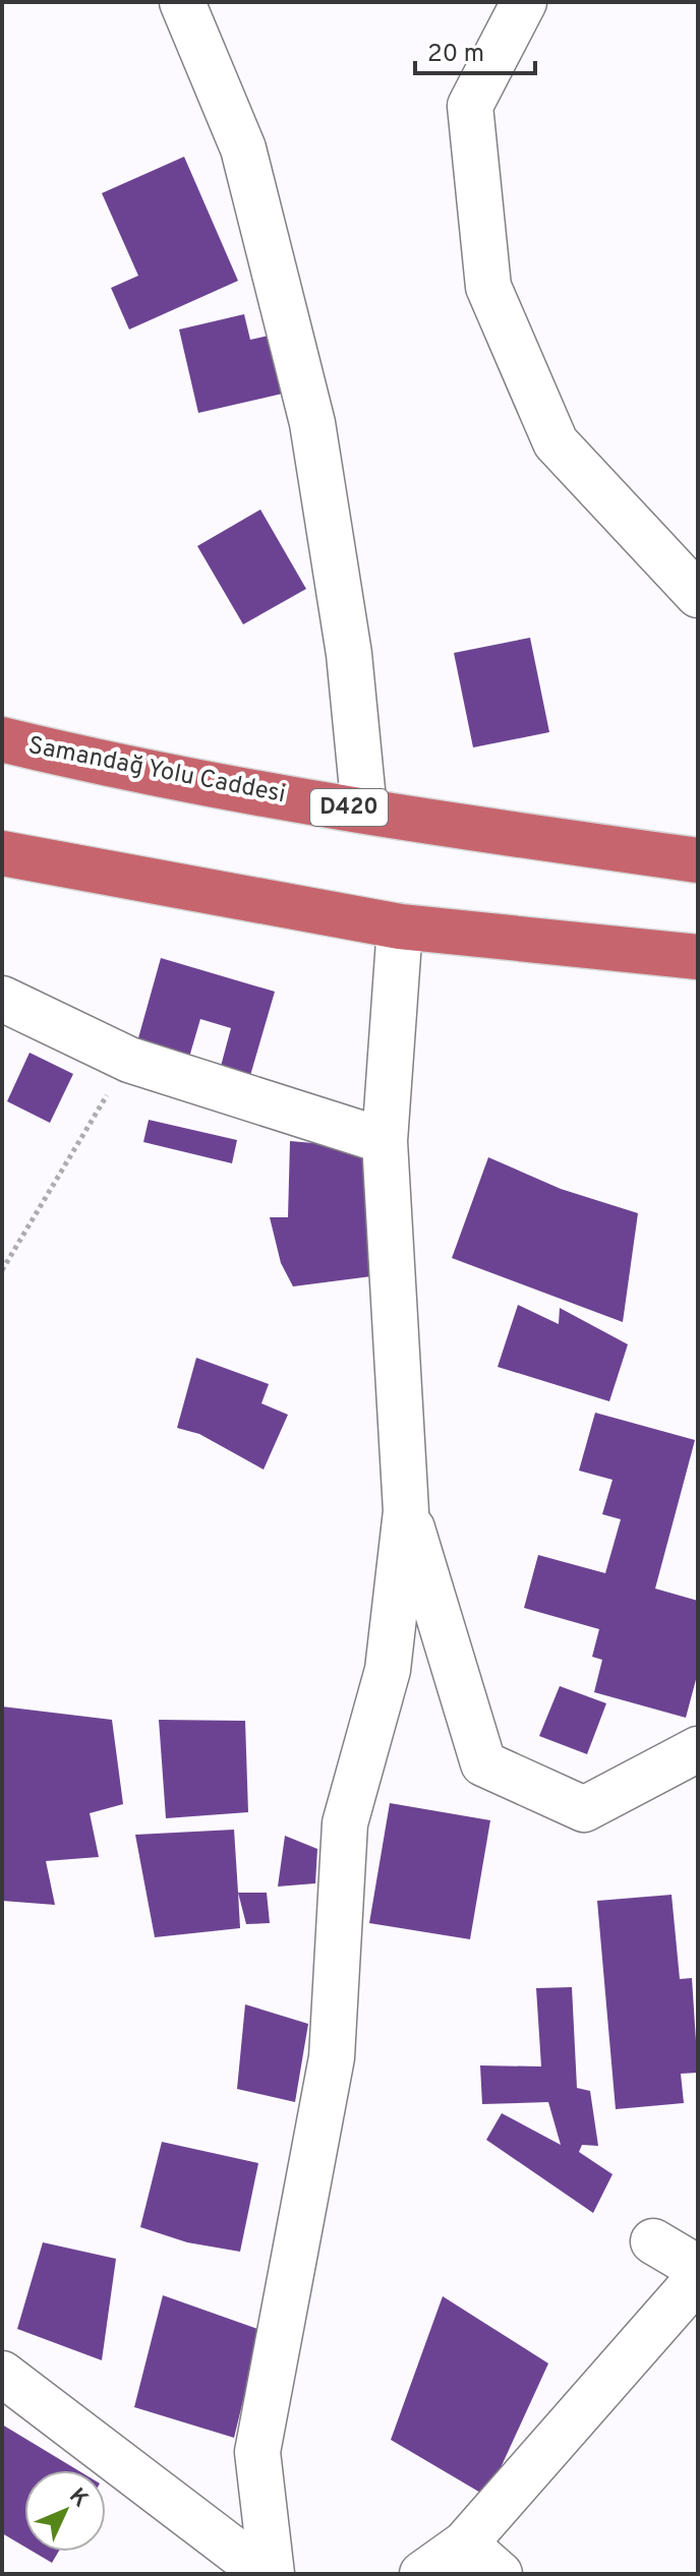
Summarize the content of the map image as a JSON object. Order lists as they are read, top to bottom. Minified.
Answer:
{"streets":{"highway":["Samandağ Yolu Caddesi","D420"]},"scale_bar":"20 m","north":"top right"}
